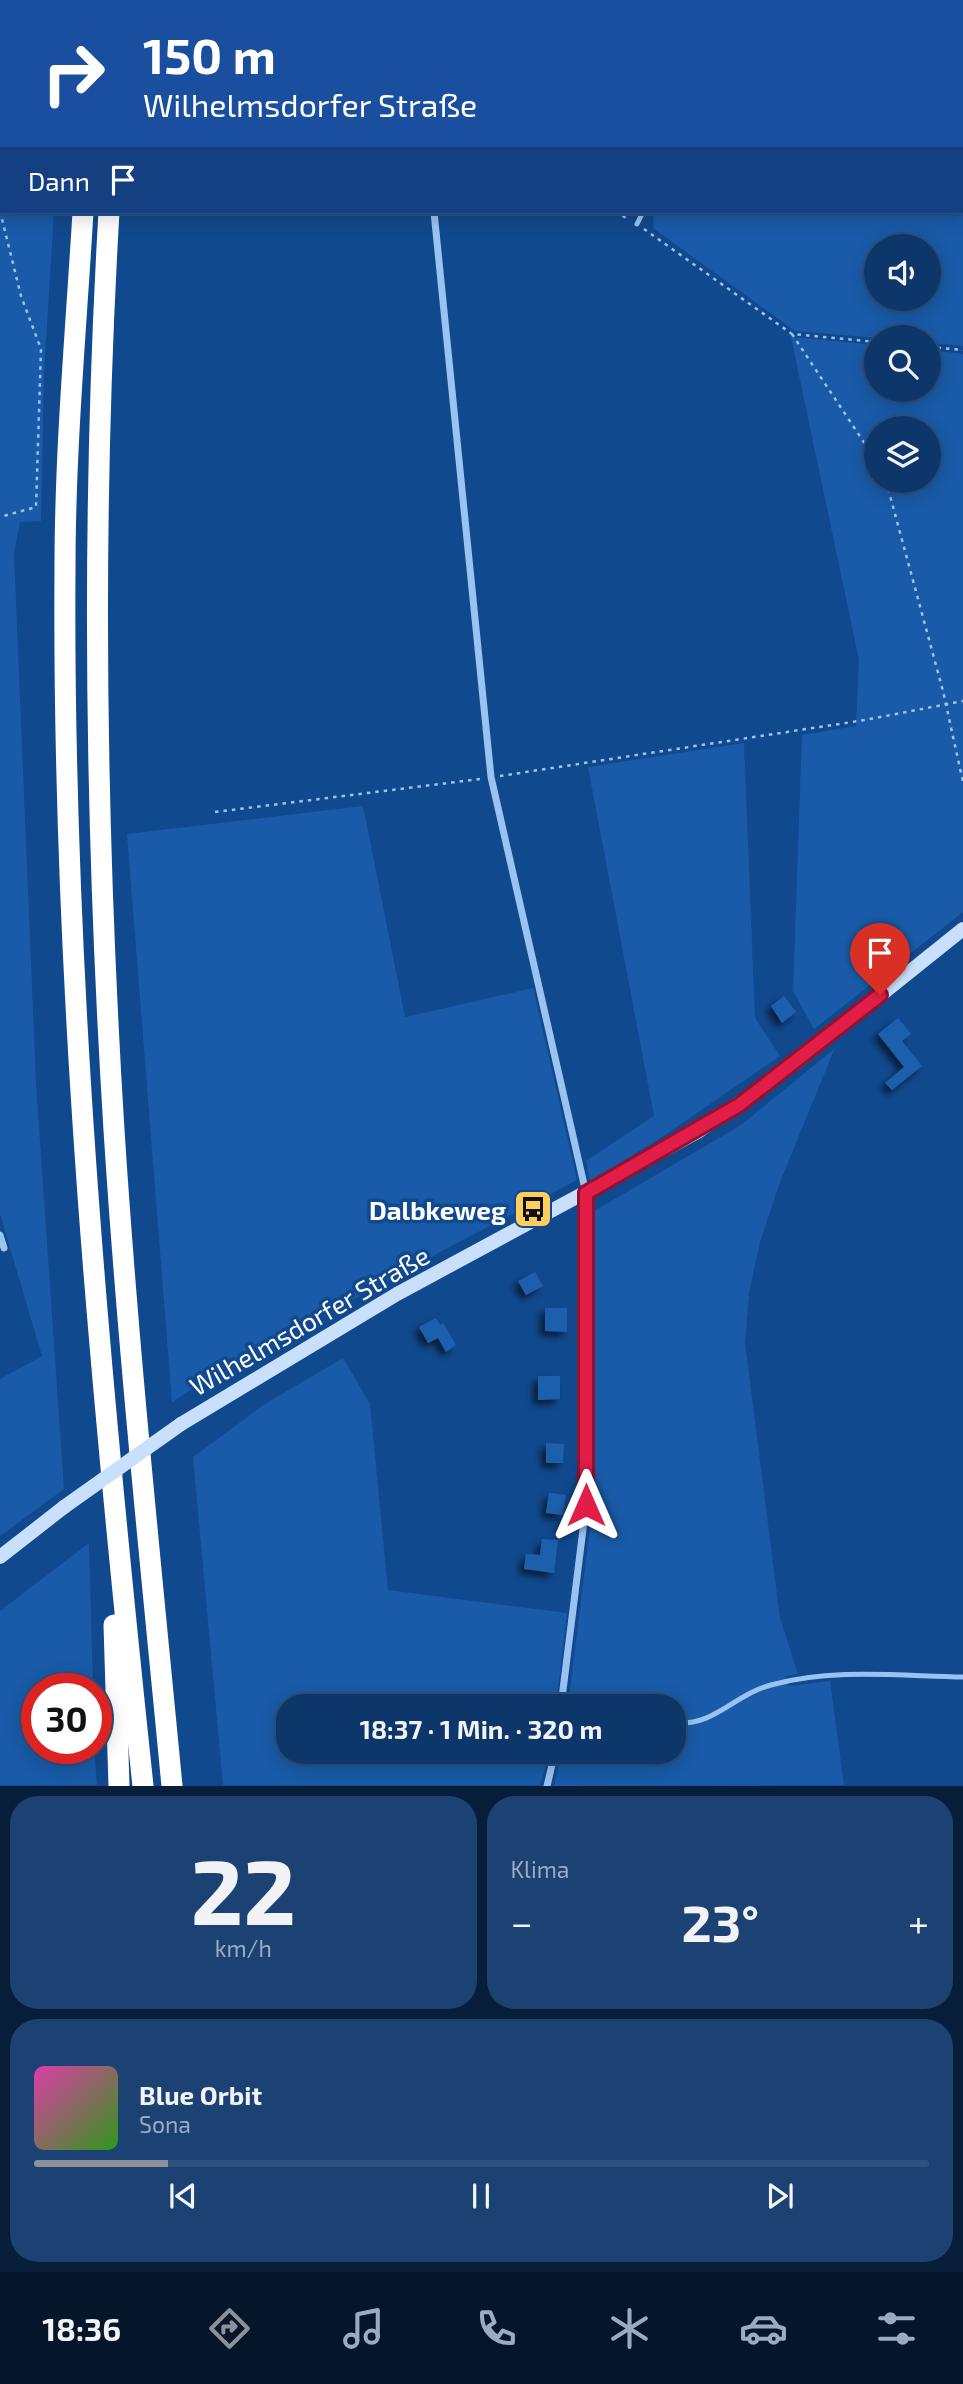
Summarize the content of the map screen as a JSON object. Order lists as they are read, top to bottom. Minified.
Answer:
{"streets":{"street":["Wilhelmsdorfer Straße"]},"places":{"bus stop":["Dalbkeweg"]},"page":{"turn":["150 m","Wilhelmsdorfer Straße"],"then":"Dann","limit":"30","trip":"18:37 · 1 Min. · 320 m","tile":[["22","km/h"],"Klima"],"heat":["−","23°","+"],"song":["Blue Orbit","Sona"],"tabs":"18:36"}}
